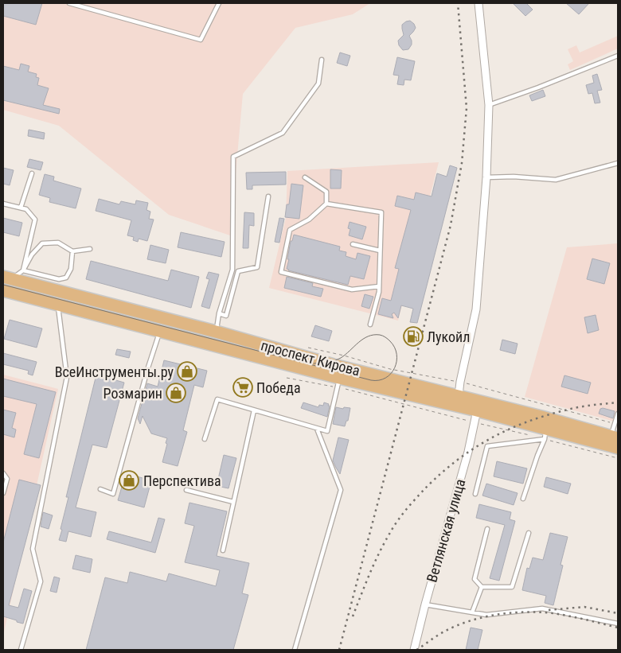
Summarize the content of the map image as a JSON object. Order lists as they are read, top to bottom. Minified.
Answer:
{"streets":{"main road":["проспект Кирова"],"street":["Ветлянская улица"]},"crossings":[["проспект Кирова","Ветлянская улица"]],"places":{"fuel station":["Лукойл"],"shop":["ВсеИнструменты.ру","Розмарин","Перспектива"],"supermarket":["Победа"]}}
